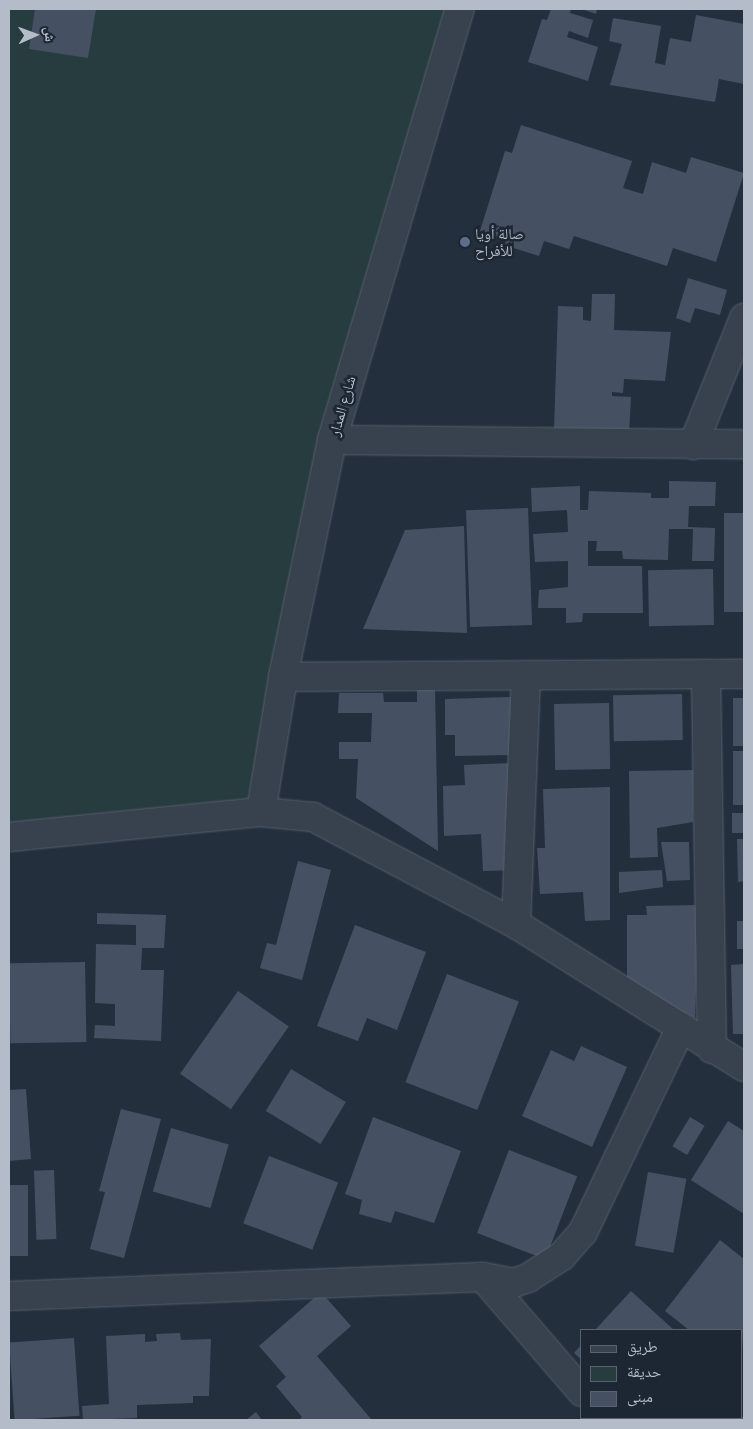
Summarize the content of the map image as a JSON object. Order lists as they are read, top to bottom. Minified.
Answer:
{"streets":{"street":["شارع المدار"]},"places":["صالة أويا للأفراح"],"legend":["طريق","حديقة","مبنى"],"north":"right"}
